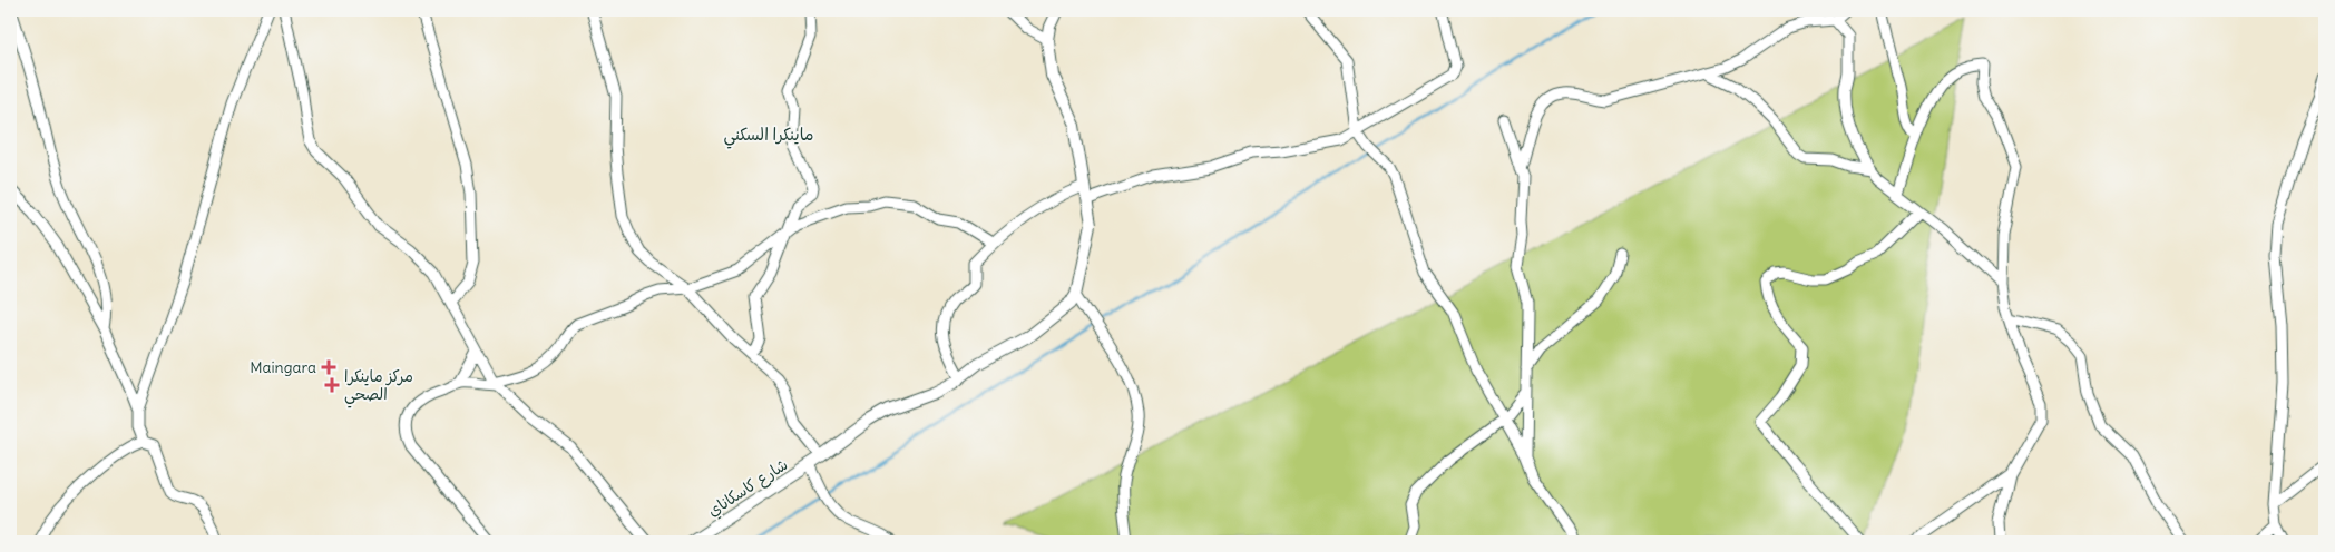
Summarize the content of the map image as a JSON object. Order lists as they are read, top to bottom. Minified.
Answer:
{"streets":{"street":["شارع كاسكاناي"]},"districts":["ماينكرا السكني"],"places":{"health":["Maingara","مركز ماينكرا الصحي"]}}
